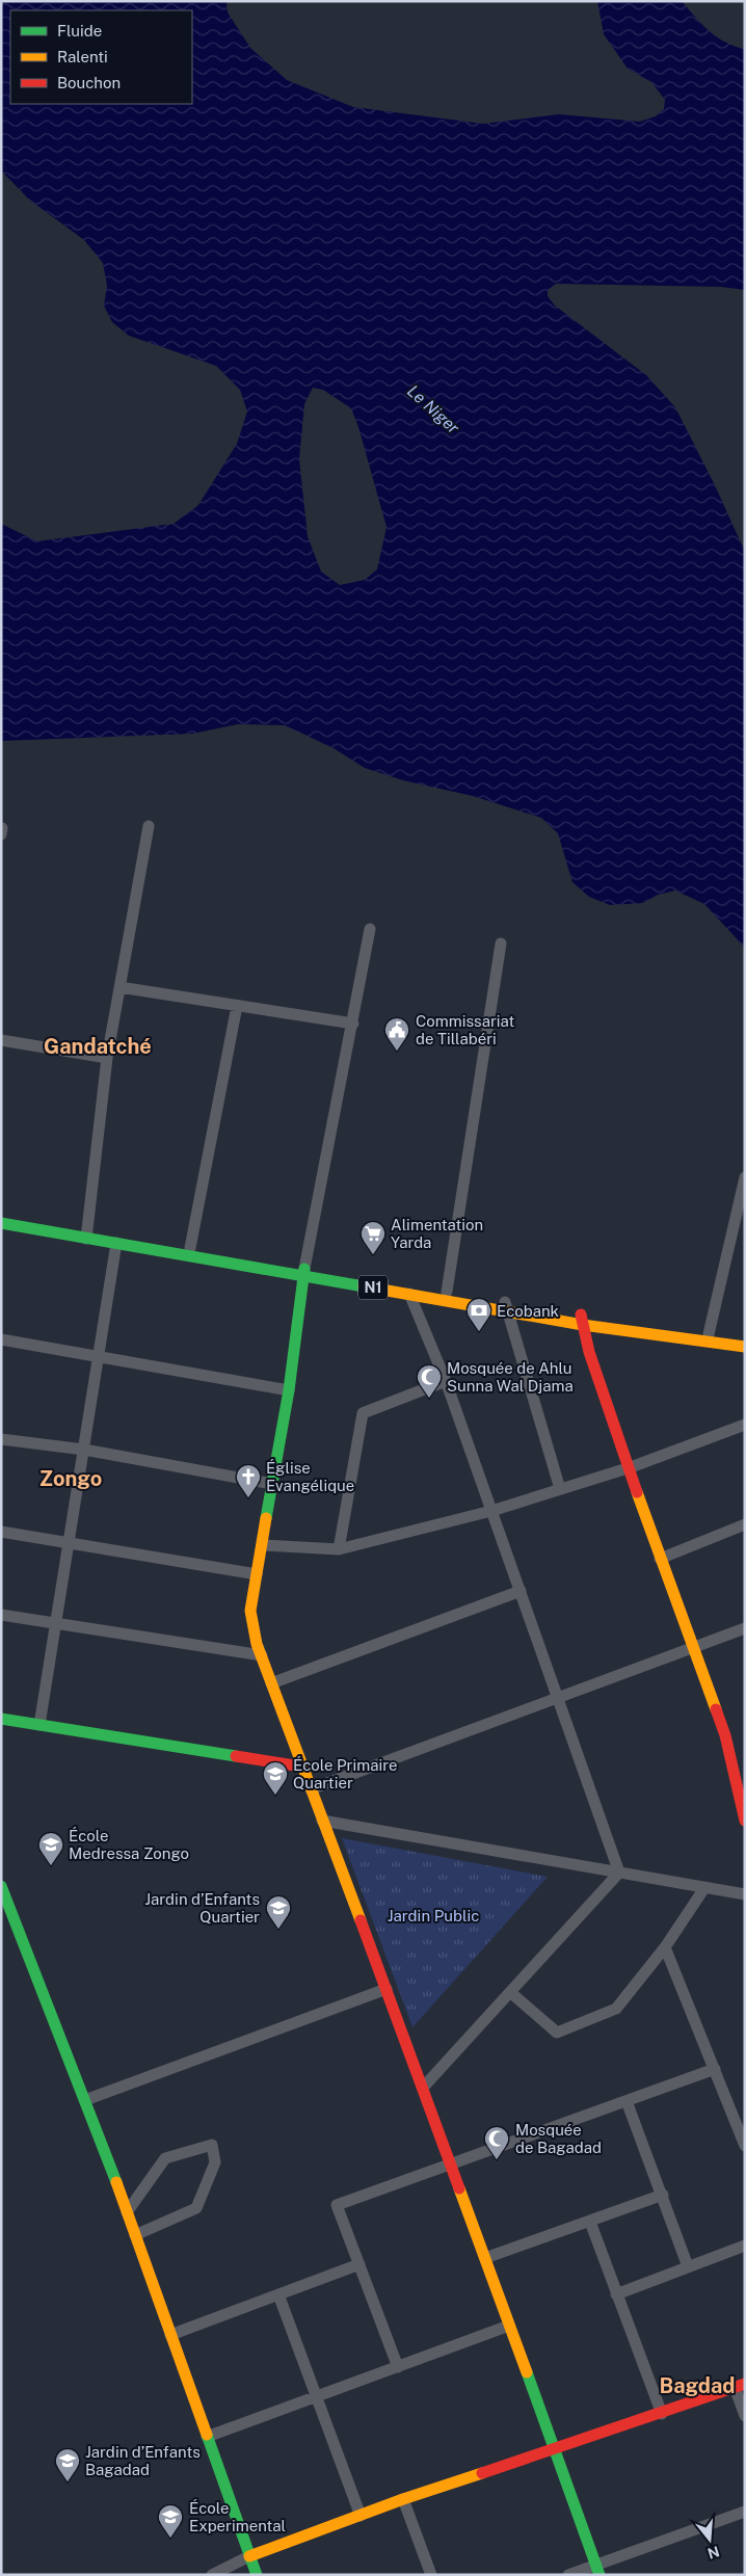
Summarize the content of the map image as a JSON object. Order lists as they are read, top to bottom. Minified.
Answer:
{"streets":{"street":["N1"]},"districts":["Gandatché","Zongo","Bagdad"],"water":["Le Niger"],"parks":["Jardin Public"],"places":{"public building":["Commissariat de Tillabéri"],"supermarket":["Alimentation Yarda"],"bank":["Ecobank"],"mosque":["Mosquée de Ahlu Sunna Wal Djama","Mosquée de Bagadad"],"church":["Église Evangélique"],"school or university":["École Primaire Quartier","École Medressa Zongo","Jardin d’Enfants Quartier","Jardin d’Enfants Bagadad","École Experimental"]},"legend":["Fluide","Ralenti","Bouchon"],"north":"bottom"}
